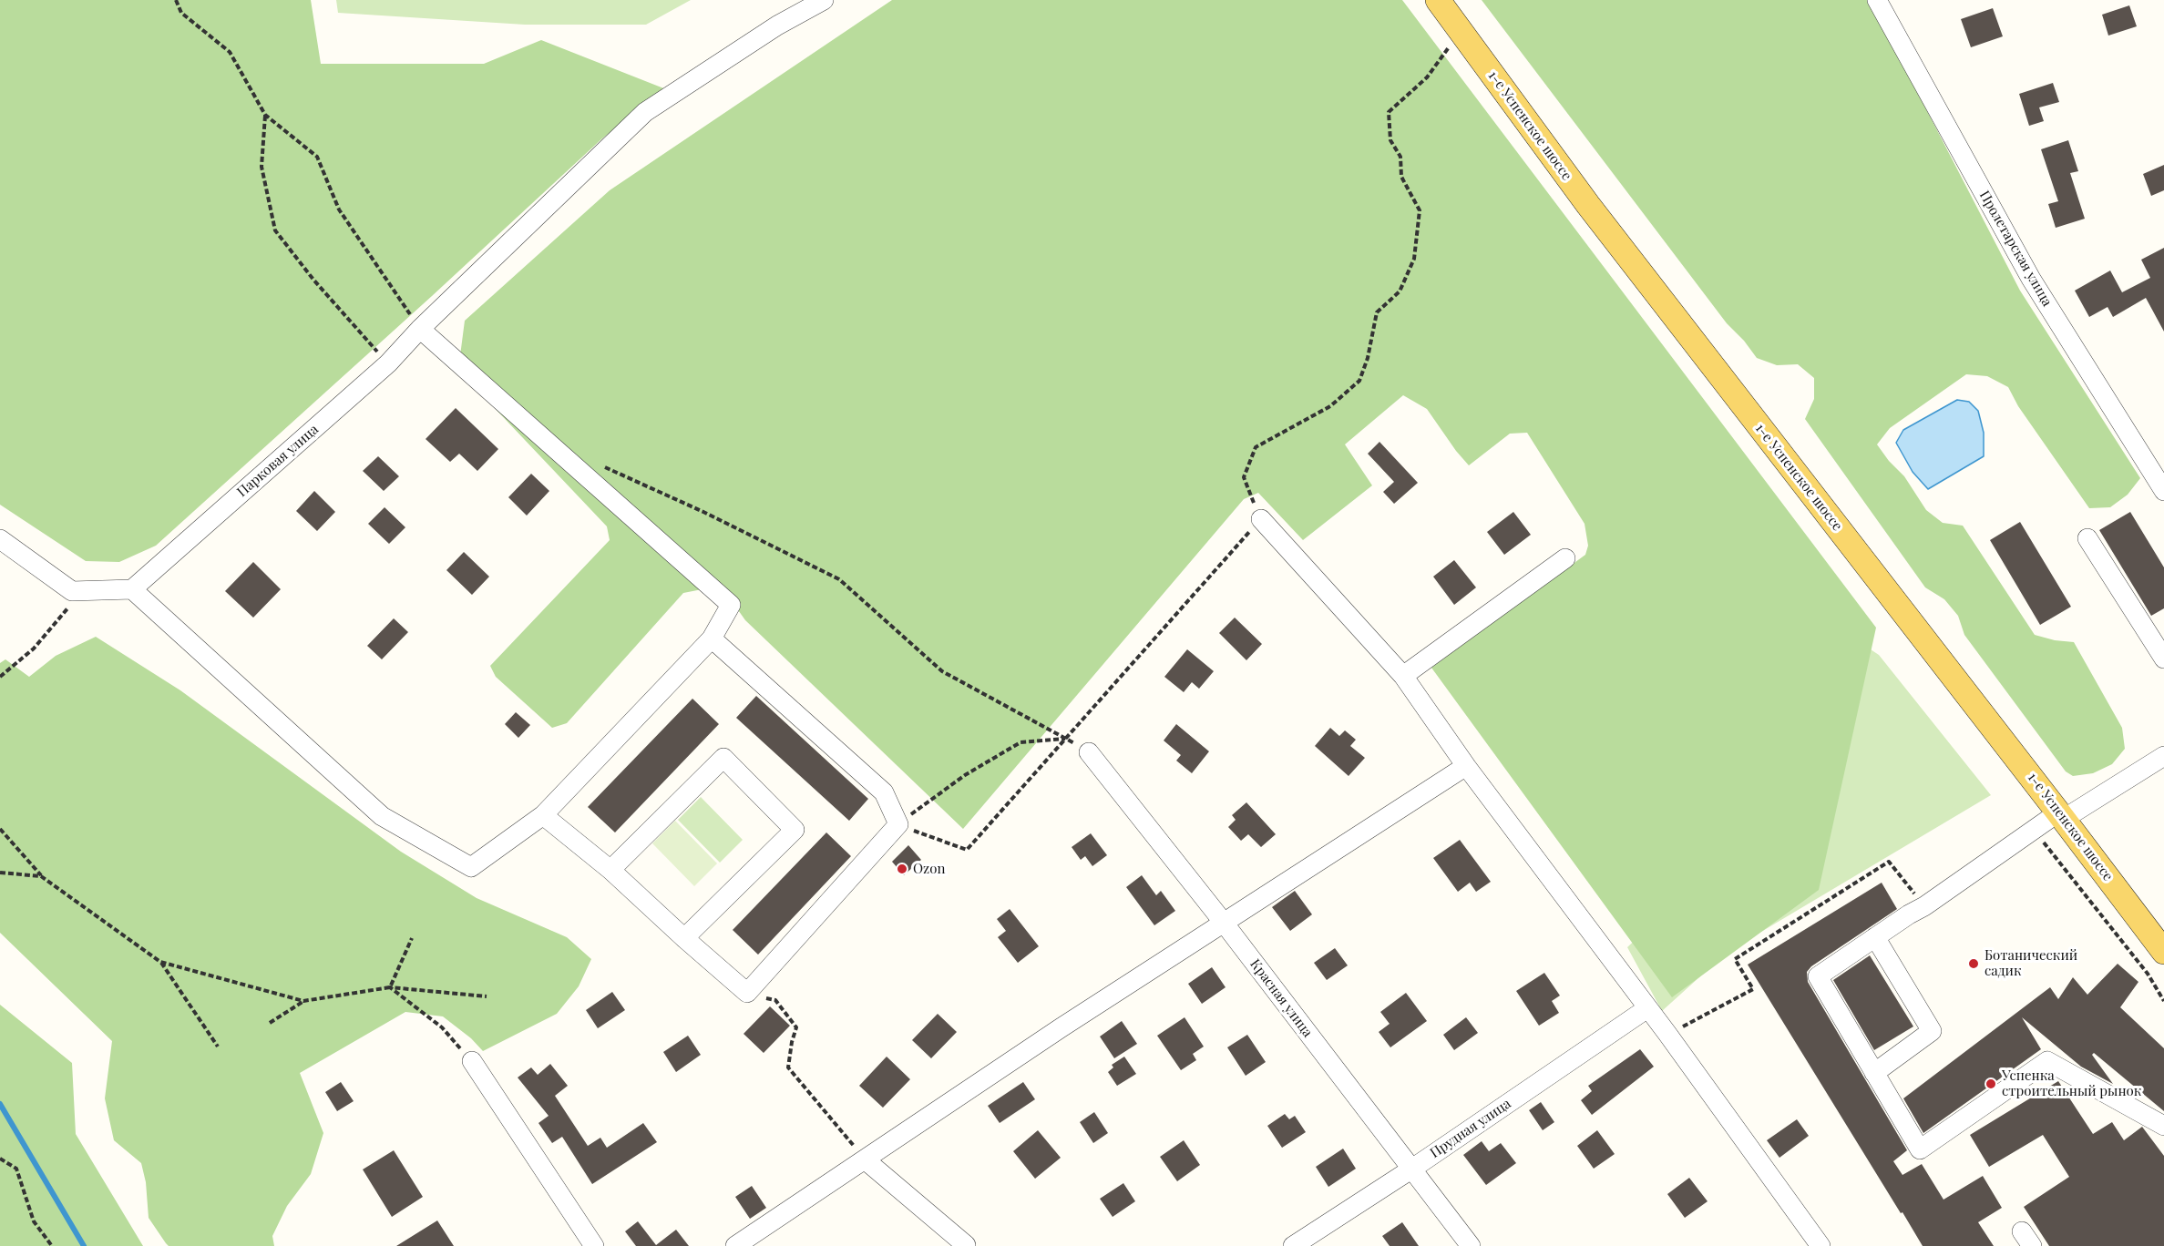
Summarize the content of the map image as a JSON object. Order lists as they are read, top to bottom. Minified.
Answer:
{"streets":{"main road":["1-е Успенское шоссе"],"street":["Пролетарская улица","Парковая улица","Красная улица","Прудная улица"]},"crossings":[["Красная улица","Прудная улица"]],"places":["Ozon","Ботанический садик","Успенка строительный рынок"]}
